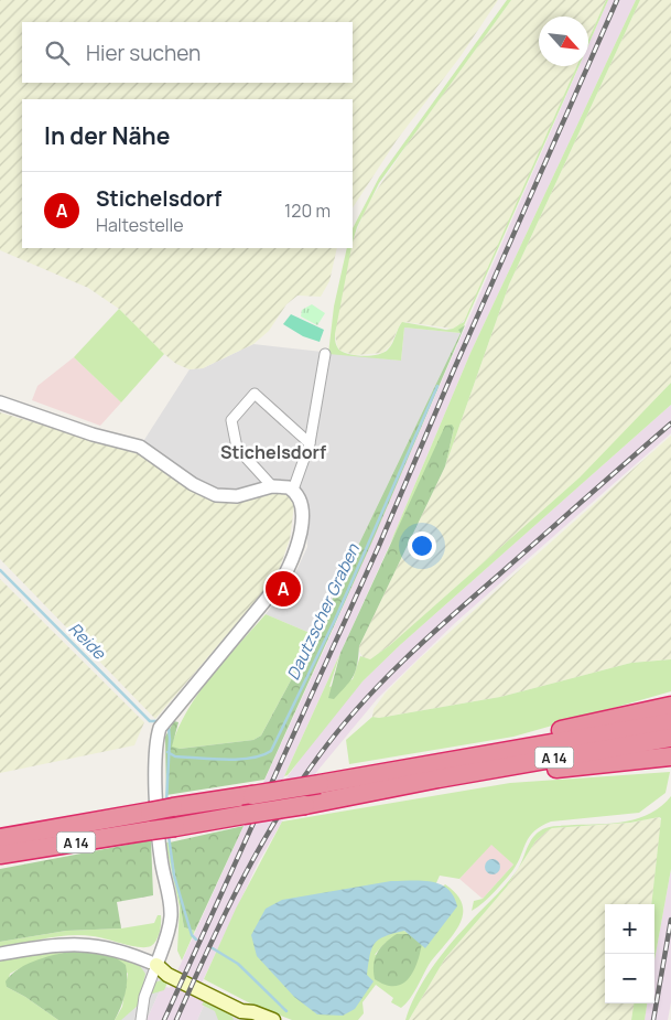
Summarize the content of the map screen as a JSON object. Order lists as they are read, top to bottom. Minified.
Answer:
{"streets":{"highway":["A 14"]},"districts":["Stichelsdorf"],"water":["Dautzscher Graben","Reide"],"north":"bottom right","page":{"search":"Hier suchen","heading":"In der Nähe","list":[{"mark":"A","name":"Stichelsdorf","note":"Haltestelle","value":"120 m"}],"pins":"A","map_buttons":["+","−"]}}
